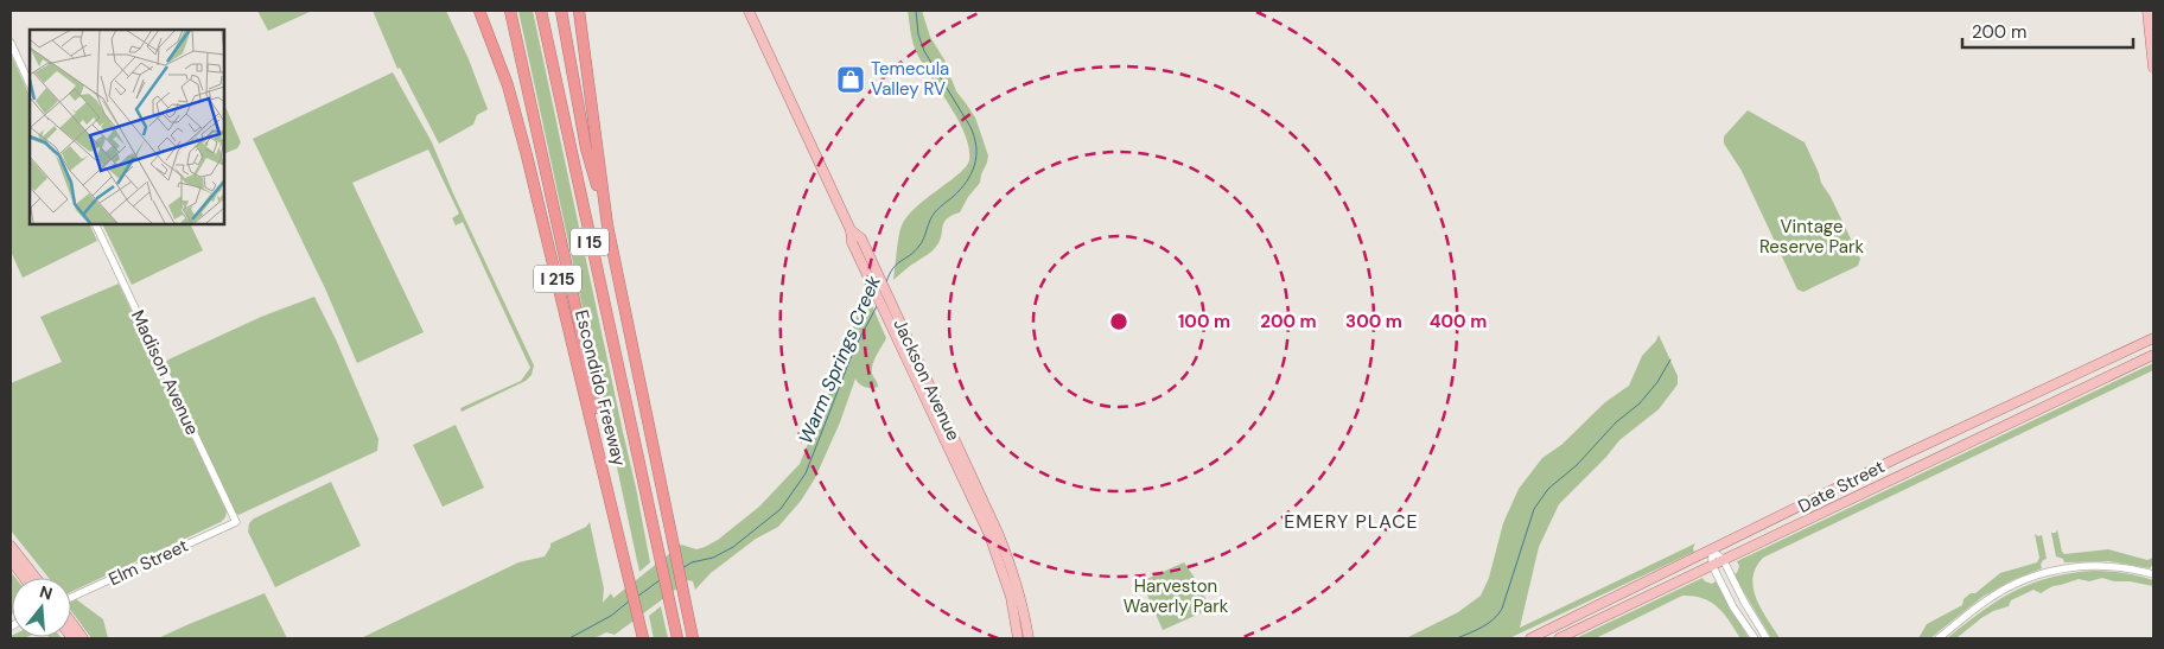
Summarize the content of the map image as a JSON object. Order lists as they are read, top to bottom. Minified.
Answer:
{"streets":{"highway":["I 15","I 215","Escondido Freeway"],"main road":["Jackson Avenue","Date Street"],"street":["Madison Avenue","Elm Street"]},"crossings":[["I 15","Escondido Freeway"],["Madison Avenue","Elm Street"]],"districts":["EMERY PLACE"],"water":["Warm Springs Creek"],"parks":["Vintage Reserve Park","Harveston Waverly Park"],"places":{"shop":["Temecula Valley RV"]},"scale_bar":"200 m","north":"top","rings":["100 m","200 m","300 m","400 m"]}
